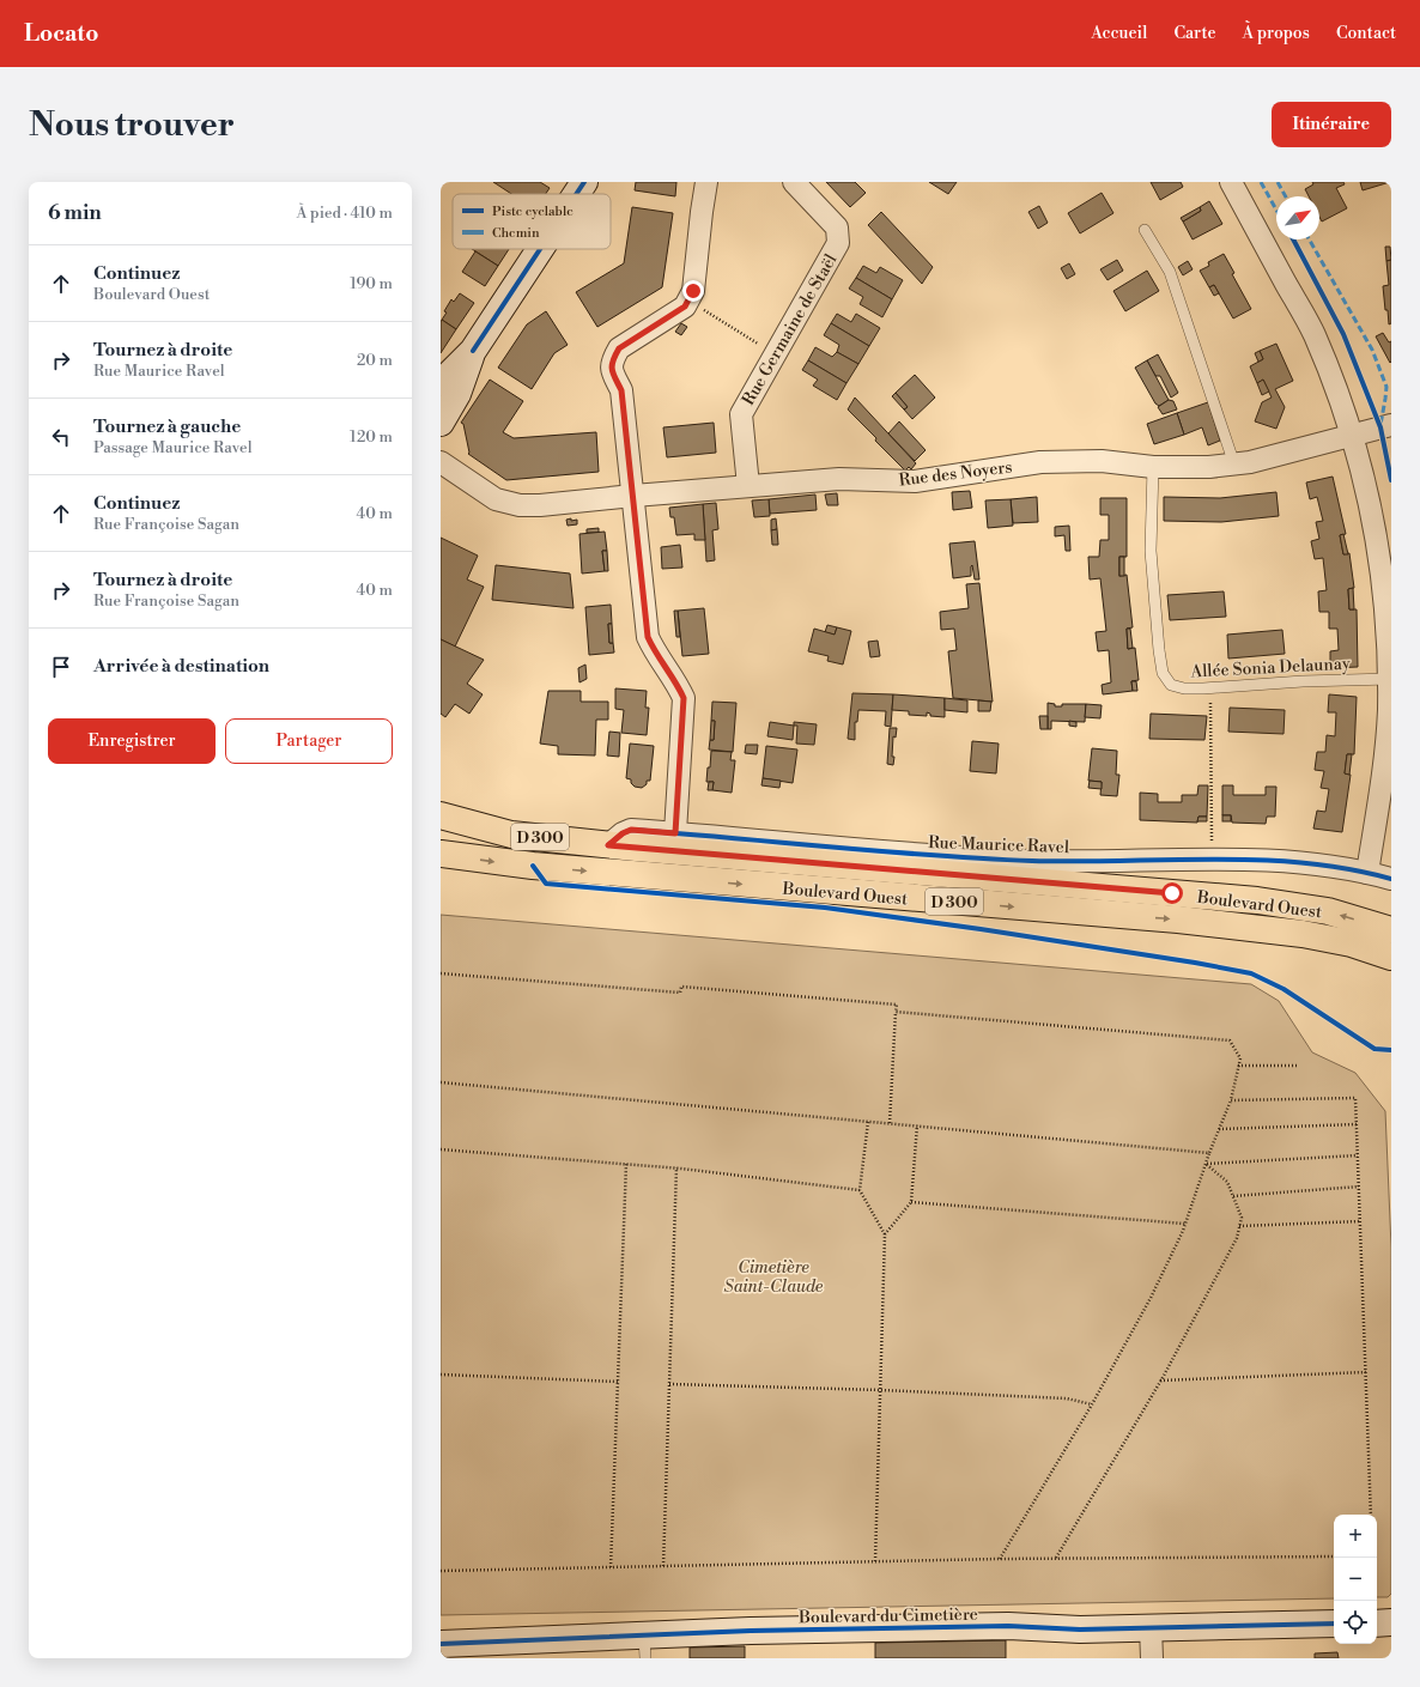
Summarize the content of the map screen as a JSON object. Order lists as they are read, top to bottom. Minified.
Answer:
{"streets":{"main road":["D 300","Boulevard Ouest"],"street":["Rue Germaine de Staël","Rue des Noyers","Rue Maurice Ravel","Boulevard du Cimetière"],"lane":["Allée Sonia Delaunay"]},"crossings":[["Rue Germaine de Staël","Rue des Noyers"],["Rue des Noyers","Allée Sonia Delaunay"],["Rue Maurice Ravel","Boulevard Ouest"]],"parks":["Cimetière Saint-Claude"],"legend":["Piste cyclable","Chemin"],"north":"top right","page":{"header":"Locato","nav":["Accueil","Carte","À propos","Contact"],"buttons":["Itinéraire",["Enregistrer","Partager"]],"title":"Nous trouver","heading":["6 min","À pied · 410 m"],"list":[["Continuez","Boulevard Ouest","190 m"],["Tournez à droite","Rue Maurice Ravel","20 m"],["Tournez à gauche","Passage Maurice Ravel","120 m"],["Continuez","Rue Françoise Sagan","40 m"],["Tournez à droite","Rue Françoise Sagan","40 m"],"Arrivée à destination"],"map_buttons":["+","−"]}}
